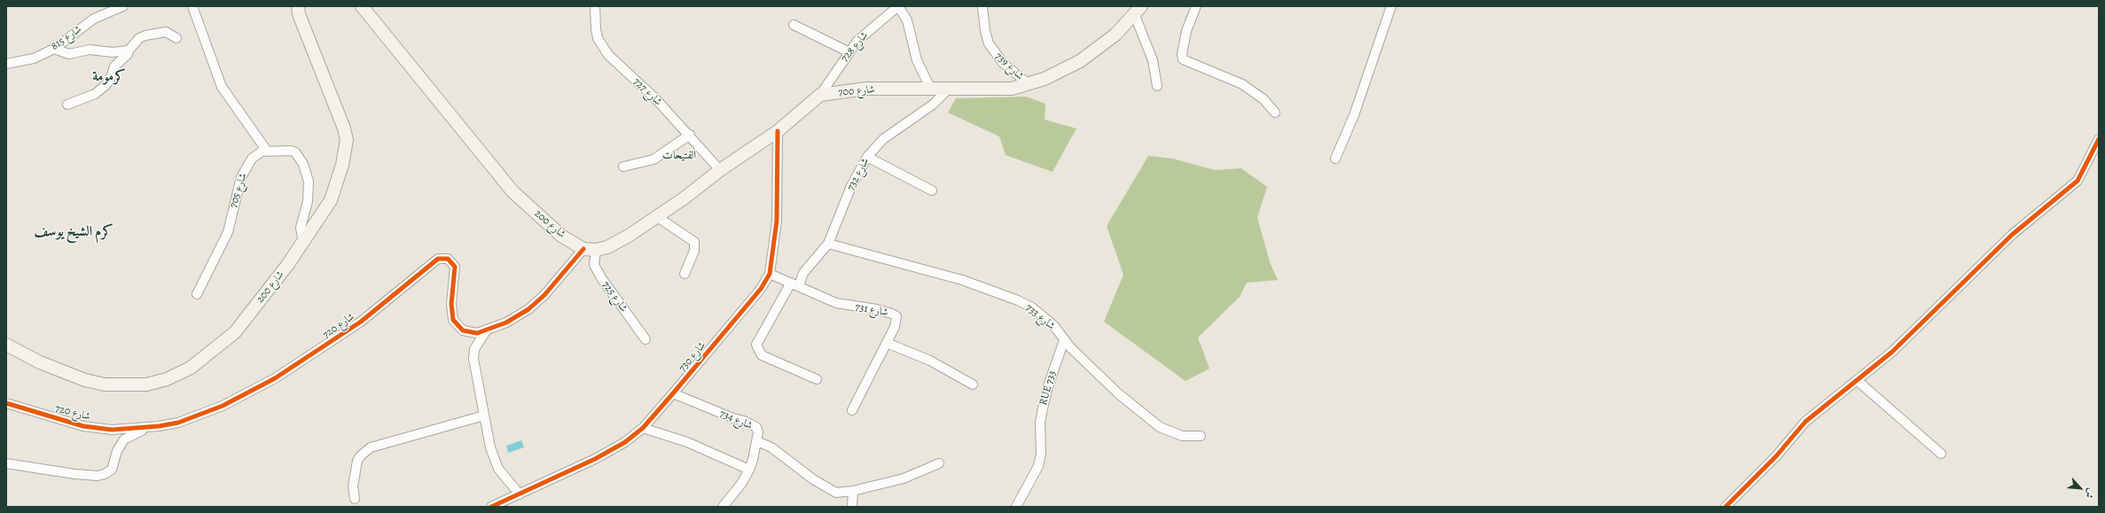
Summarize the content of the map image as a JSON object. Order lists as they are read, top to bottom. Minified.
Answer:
{"streets":{"main road":["شارع 700","شارع 200"],"street":["شارع 815","شارع 728","شارع 739","شارع 727","شارع 732","شارع 705","شارع 725","شارع 731","شارع 733","شارع 720","شارع 730","RUE 733","شارع 734"]},"crossings":[["شارع 728","شارع 700"],["شارع 739","شارع 700"],["شارع 700","شارع 732"],["شارع 732","شارع 731"],["شارع 732","شارع 733"],["شارع 200","شارع 725"],["شارع 200","شارع 720"],["شارع 725","شارع 720"],["شارع 731","شارع 730"],["شارع 733","RUE 733"],["شارع 730","شارع 734"]],"districts":["كرمومة","الفتيحات","كرم الشيخ يوسف"],"north":"bottom right"}
